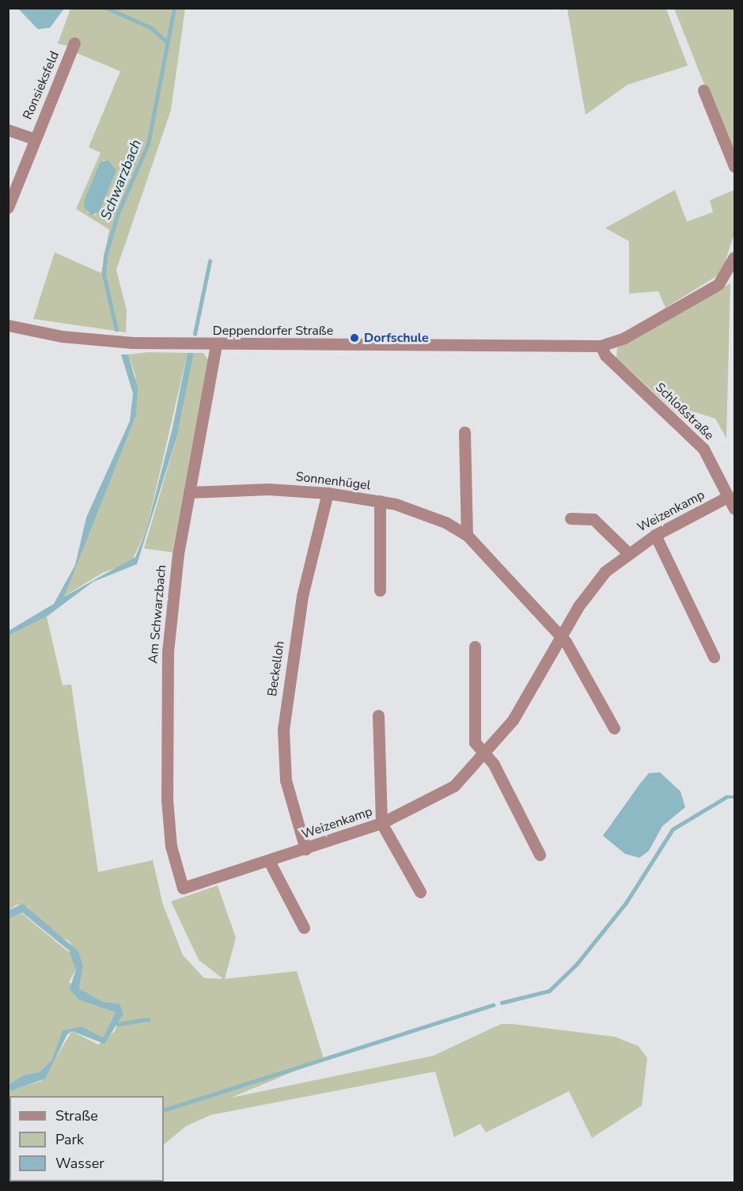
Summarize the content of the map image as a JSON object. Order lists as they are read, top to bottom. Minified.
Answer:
{"streets":{"street":["Ronsieksfeld","Deppendorfer Straße","Schloßstraße","Sonnenhügel","Weizenkamp","Am Schwarzbach","Beckelloh"]},"crossings":[["Deppendorfer Straße","Schloßstraße"],["Deppendorfer Straße","Am Schwarzbach"],["Schloßstraße","Weizenkamp"],["Sonnenhügel","Weizenkamp"],["Sonnenhügel","Am Schwarzbach"],["Sonnenhügel","Beckelloh"],["Weizenkamp","Am Schwarzbach"],["Weizenkamp","Beckelloh"]],"water":["Schwarzbach"],"places":["Dorfschule"],"legend":["Straße","Park","Wasser"]}
